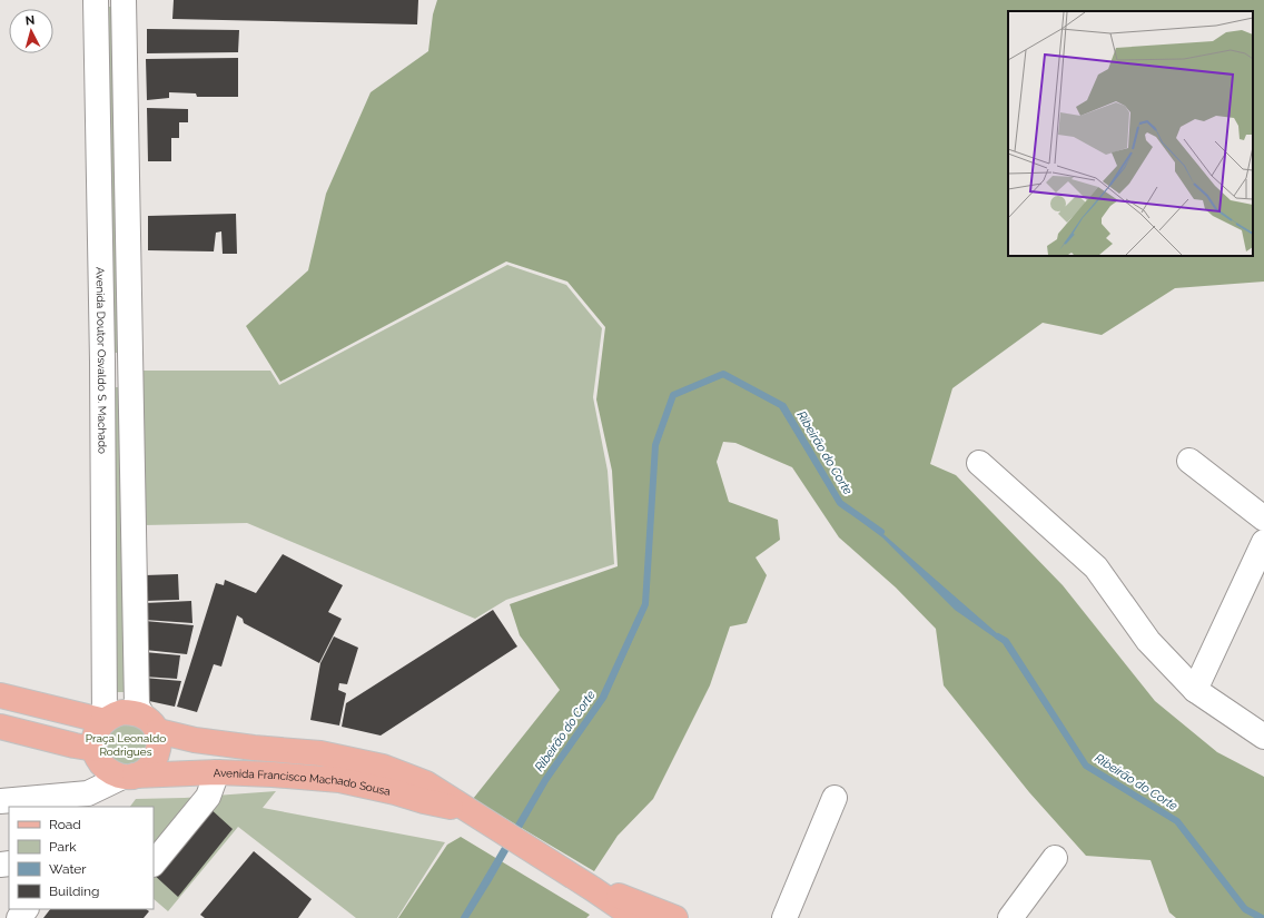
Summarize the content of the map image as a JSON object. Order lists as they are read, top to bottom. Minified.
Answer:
{"streets":{"main road":["Avenida Francisco Machado Sousa"],"street":["Avenida Doutor Osvaldo S. Machado"]},"crossings":[["Avenida Doutor Osvaldo S. Machado","Avenida Francisco Machado Sousa"]],"water":["Ribeirão do Corte"],"parks":["Praça Leonaldo Rodrigues"],"legend":["Road","Park","Water","Building"],"north":"top"}
